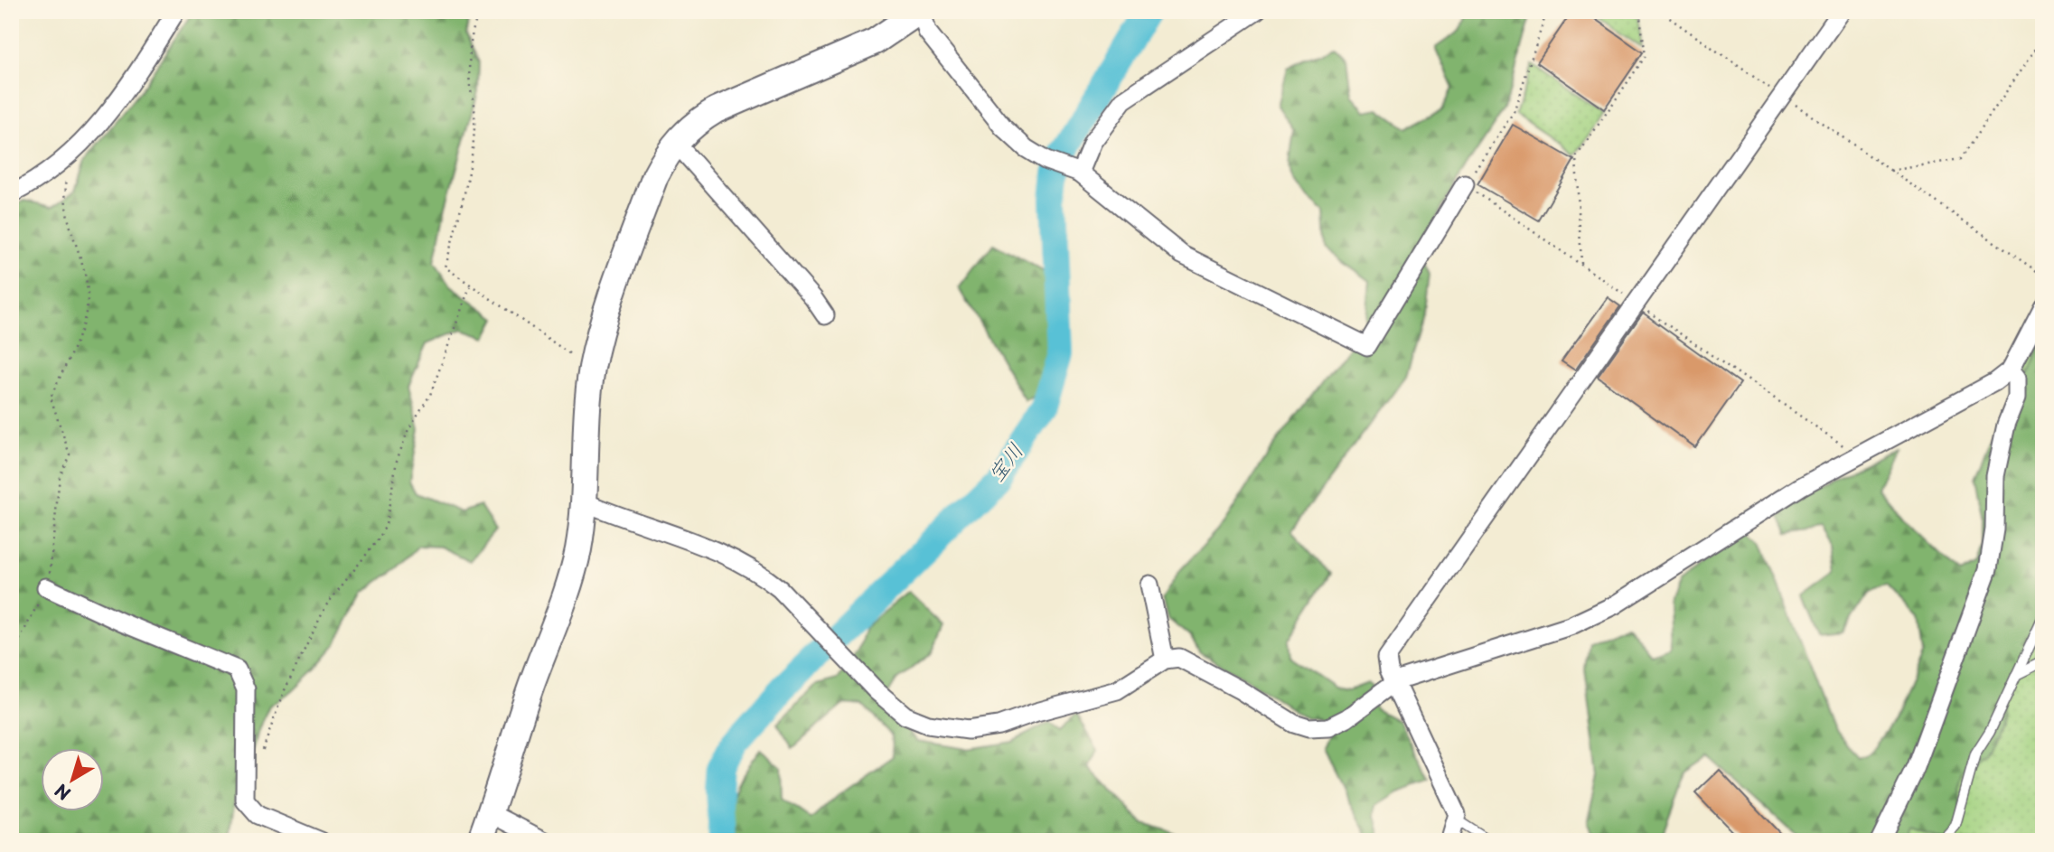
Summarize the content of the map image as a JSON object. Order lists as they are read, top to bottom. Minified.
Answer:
{"water":["宝川"],"north":"bottom left"}
